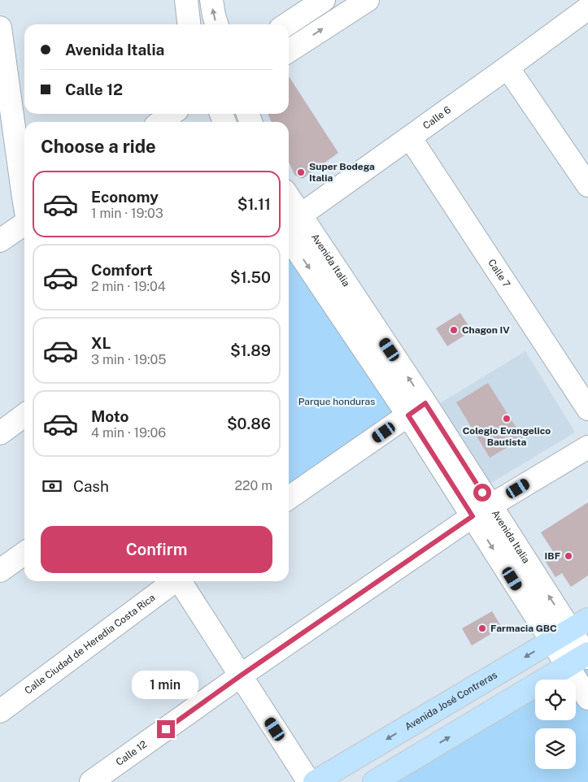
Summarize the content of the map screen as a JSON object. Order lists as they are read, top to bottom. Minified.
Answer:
{"streets":{"main road":["Avenida José Contreras"],"street":["Calle 6","Avenida Italia","Calle 7","Calle Ciudad de Heredia Costa Rica","Calle 12"]},"crossings":[["Calle 6","Avenida Italia"],["Calle 6","Calle 7"],["Avenida Italia","Avenida José Contreras"],["Avenida Italia","Calle 12"]],"parks":["Parque honduras"],"places":["Super Bodega Italia","Chagon IV","Colegio Evangelico Bautista","IBF","Farmacia GBC"],"page":{"banner":["Avenida Italia","Calle 12"],"heading":"Choose a ride","list":[{"name":"Economy","note":"1 min · 19:03","value":"$1.11"},{"name":"Comfort","note":"2 min · 19:04","value":"$1.50"},{"name":"XL","note":"3 min · 19:05","value":"$1.89"},{"name":"Moto","note":"4 min · 19:06","value":"$0.86"}],"pay":["Cash","220 m"],"buttons":"Confirm","bubble":"1 min"}}
